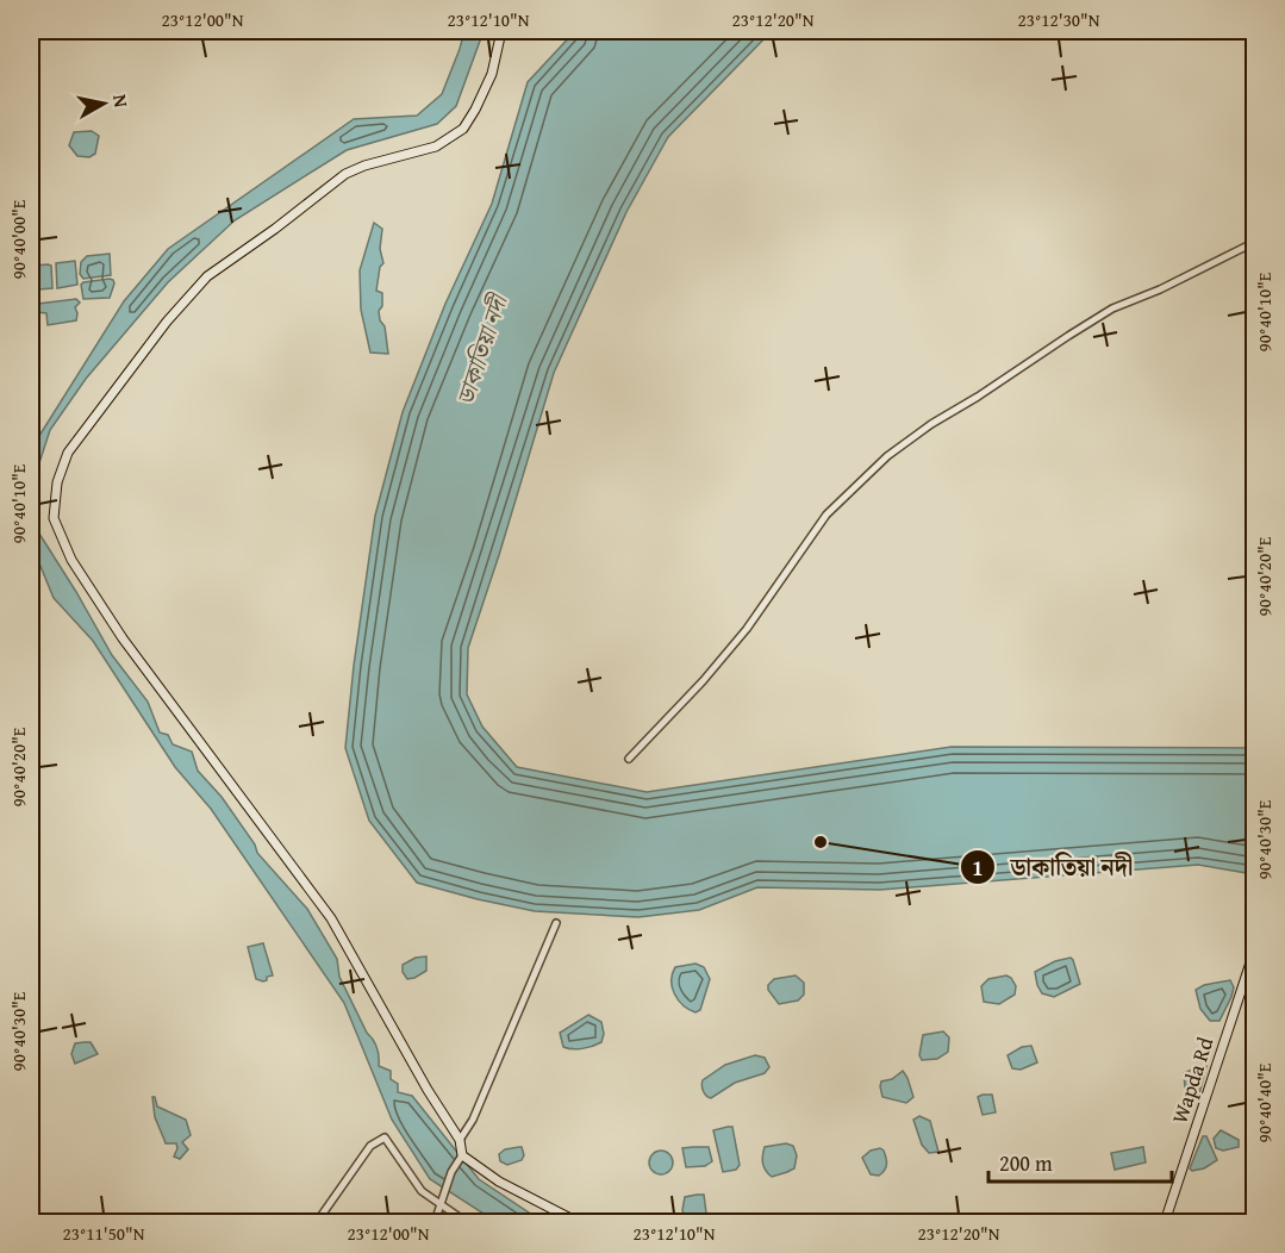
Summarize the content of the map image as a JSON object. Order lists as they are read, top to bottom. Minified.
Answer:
{"streets":{"main road":["Wapda Rd"]},"water":["ডাকাতিয়া নদী"],"places":["ডাকাতিয়া নদী"],"scale_bar":"200 m","north":"right","coordinates":["23°12'00\"N","23°12'10\"N","23°12'20\"N","23°12'30\"N","90°40'00\"E","90°40'10\"E","90°40'20\"E","90°40'30\"E","90°40'40\"E","23°11'50\"N"]}
